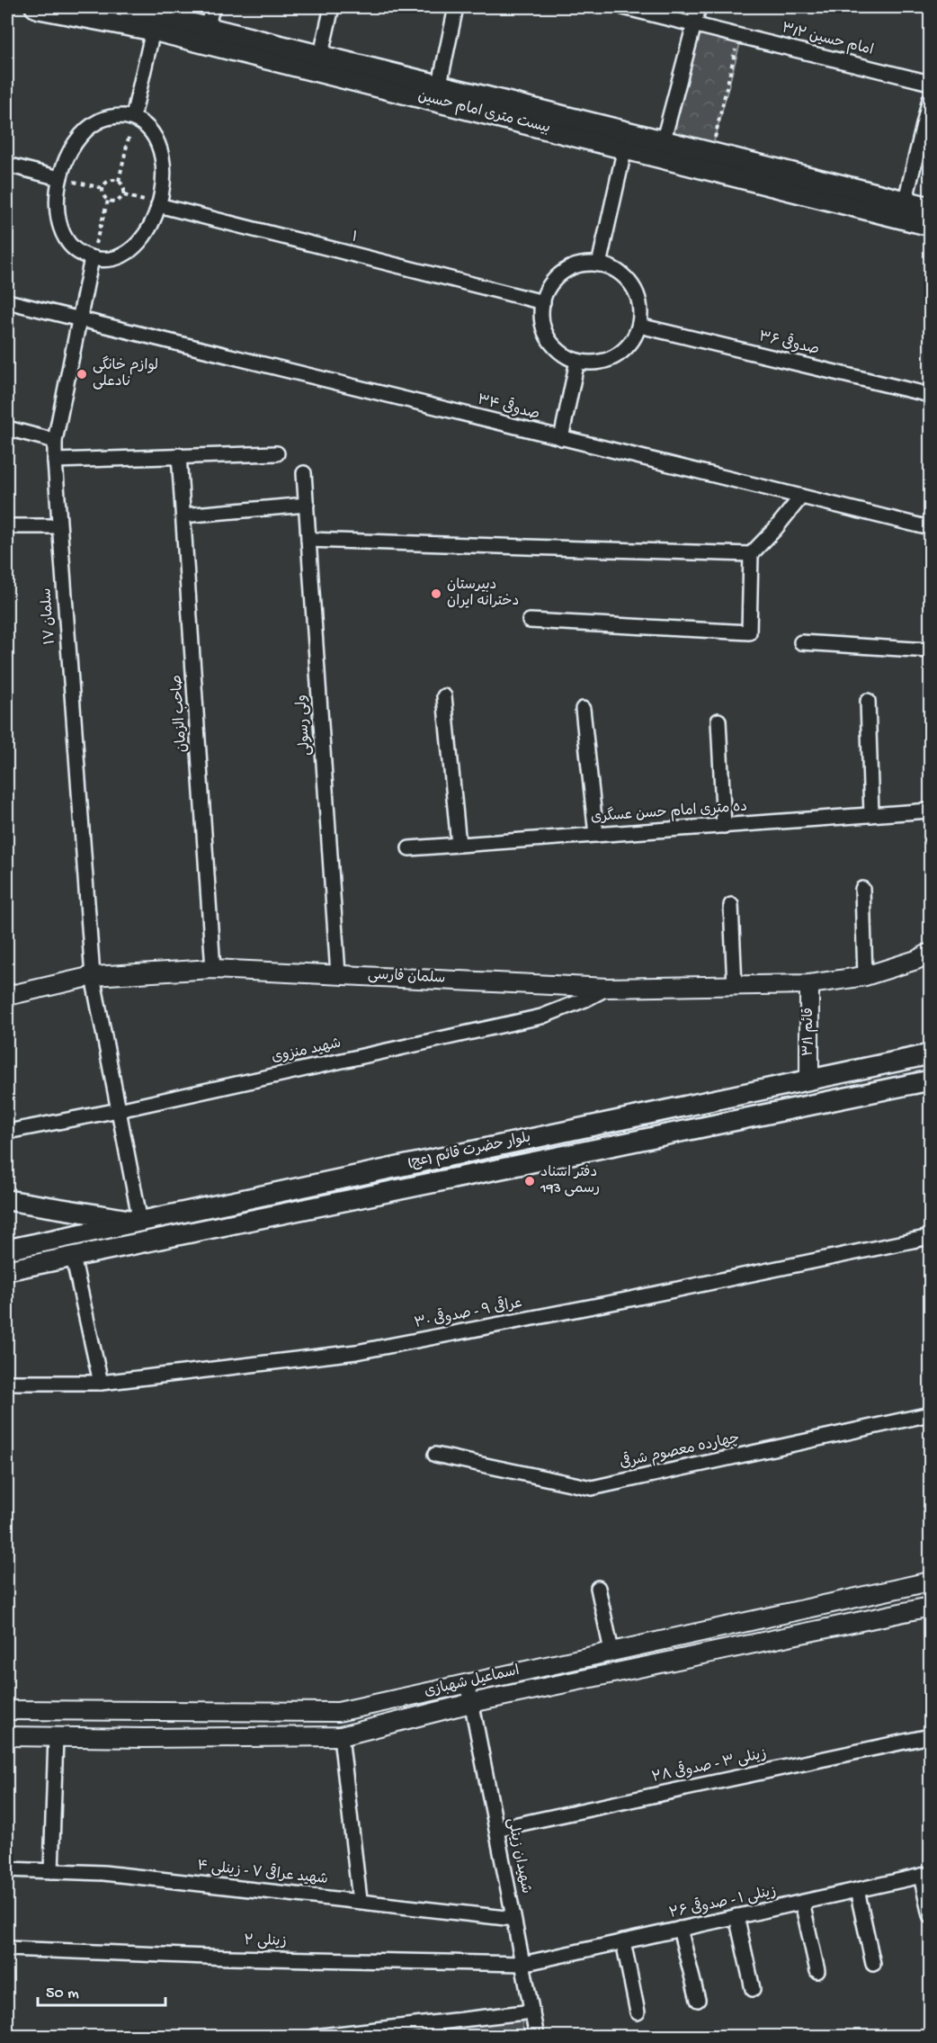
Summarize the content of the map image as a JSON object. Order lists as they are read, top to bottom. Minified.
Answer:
{"streets":{"main road":["بیست متری امام حسین","بلوار حضرت قائم (عج)"],"street":["امام حسین ۳/۲","۱","صدوقی ۳۶","صدوقی ۳۴","سلمان ۱۷","صاحب الزمان","ولی رسولی","ده متری امام حسن عسگری","سلمان فارسی","قائم ۳/۱","شهید منزوی","عراقی ۹ - صدوقی ۳۰","چهارده معصوم شرقی","اسماعیل شهبازی","زینلی ۳ - صدوقی ۲۸","شهیدان زینلی","شهید عراقی ۷ - زینلی ۴","زینلی ۱ - صدوقی ۲۶","زینلی ۲"]},"crossings":[["۱","صدوقی ۳۶"],["صدوقی ۳۴","سلمان ۱۷"],["سلمان ۱۷","سلمان فارسی"],["سلمان ۱۷","شهید منزوی"],["سلمان ۱۷","بلوار حضرت قائم (عج)"],["صاحب الزمان","سلمان فارسی"],["ولی رسولی","سلمان فارسی"],["سلمان فارسی","قائم ۳/۱"],["سلمان فارسی","شهید منزوی"],["قائم ۳/۱","بلوار حضرت قائم (عج)"],["اسماعیل شهبازی","شهیدان زینلی"],["زینلی ۳ - صدوقی ۲۸","شهیدان زینلی"],["شهیدان زینلی","شهید عراقی ۷ - زینلی ۴"],["شهیدان زینلی","زینلی ۱ - صدوقی ۲۶"],["شهیدان زینلی","زینلی ۲"],["زینلی ۱ - صدوقی ۲۶","زینلی ۲"]],"places":["لوازم خانگی نادعلی","دبیرستان دخترانه ایران","دفتر اسناد رسمی 193"],"scale_bar":"50 m"}
